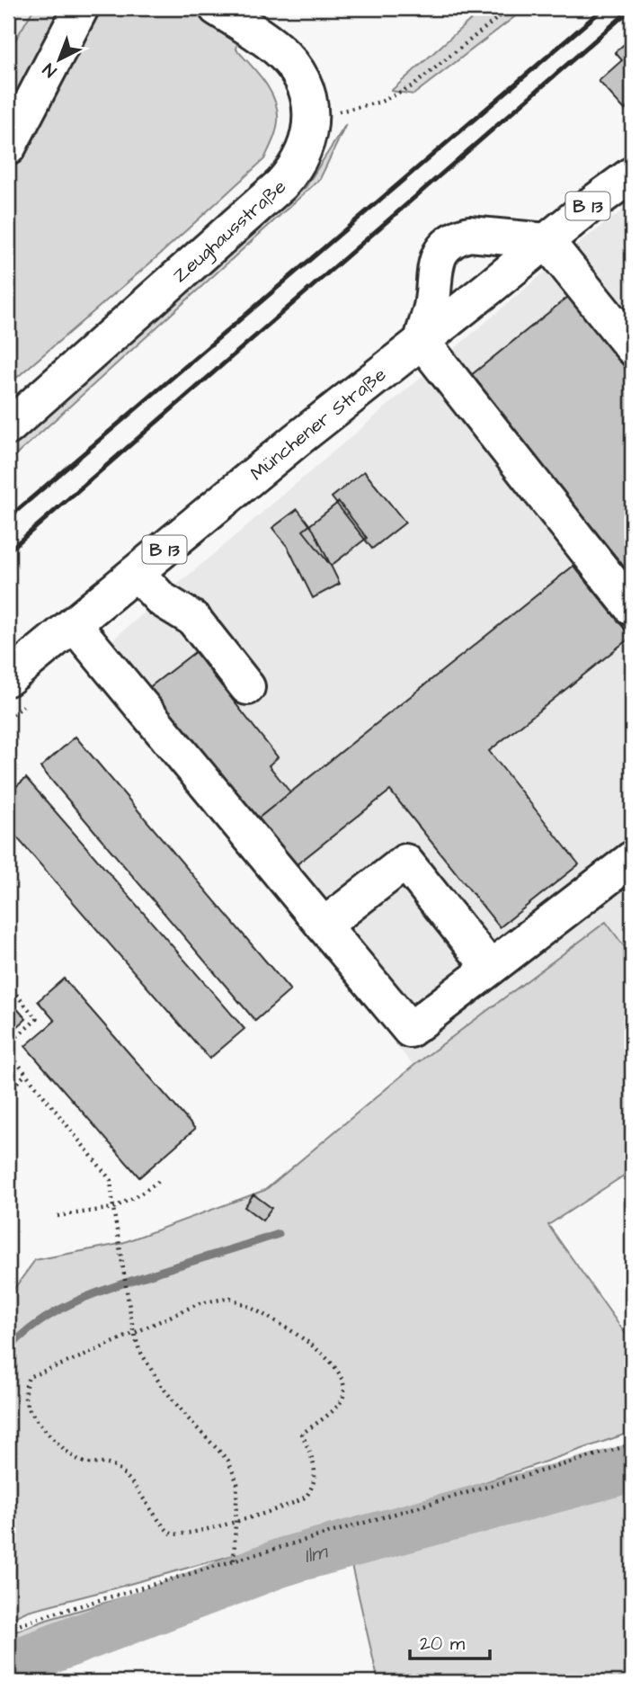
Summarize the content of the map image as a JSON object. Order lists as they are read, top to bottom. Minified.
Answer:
{"streets":{"main road":["B 13","Zeughausstraße","Münchener Straße"]},"water":["Ilm"],"scale_bar":"20 m","north":"bottom left"}
